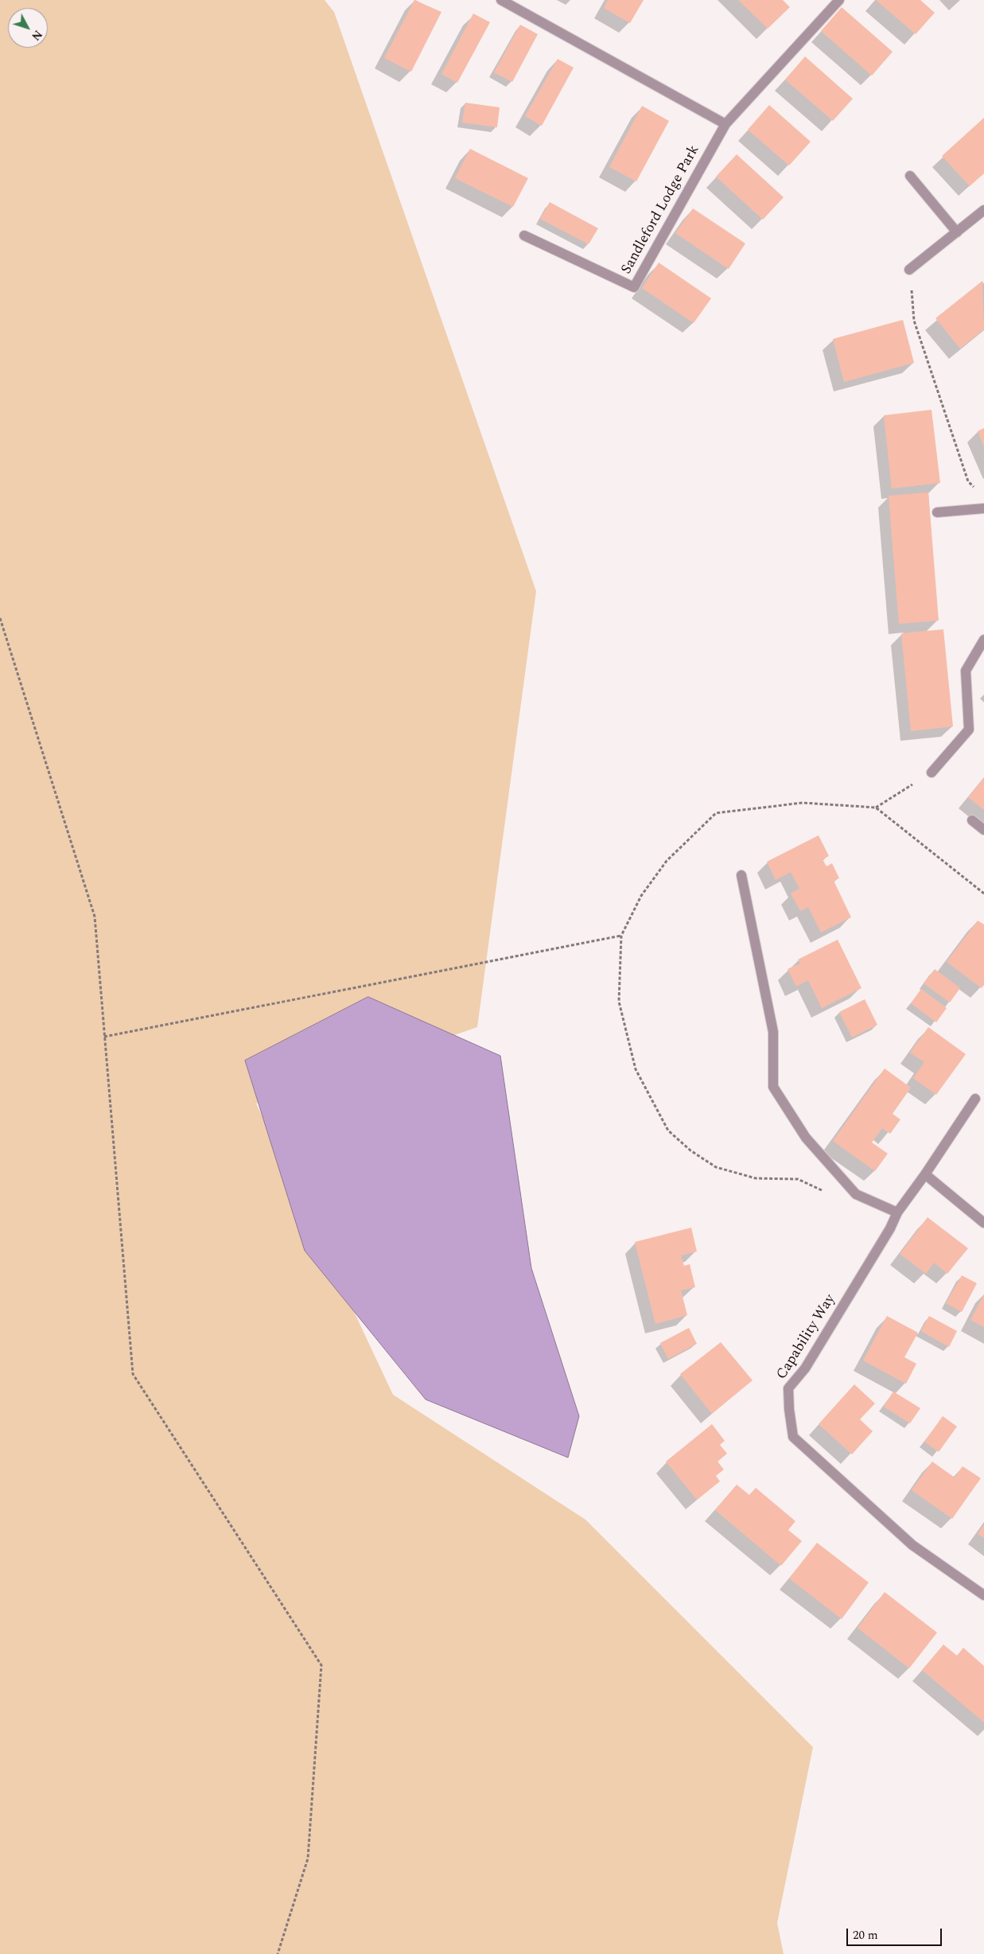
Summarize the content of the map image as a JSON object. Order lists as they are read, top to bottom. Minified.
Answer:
{"streets":{"street":["Sandleford Lodge Park","Capability Way"]},"scale_bar":"20 m","north":"bottom right"}
